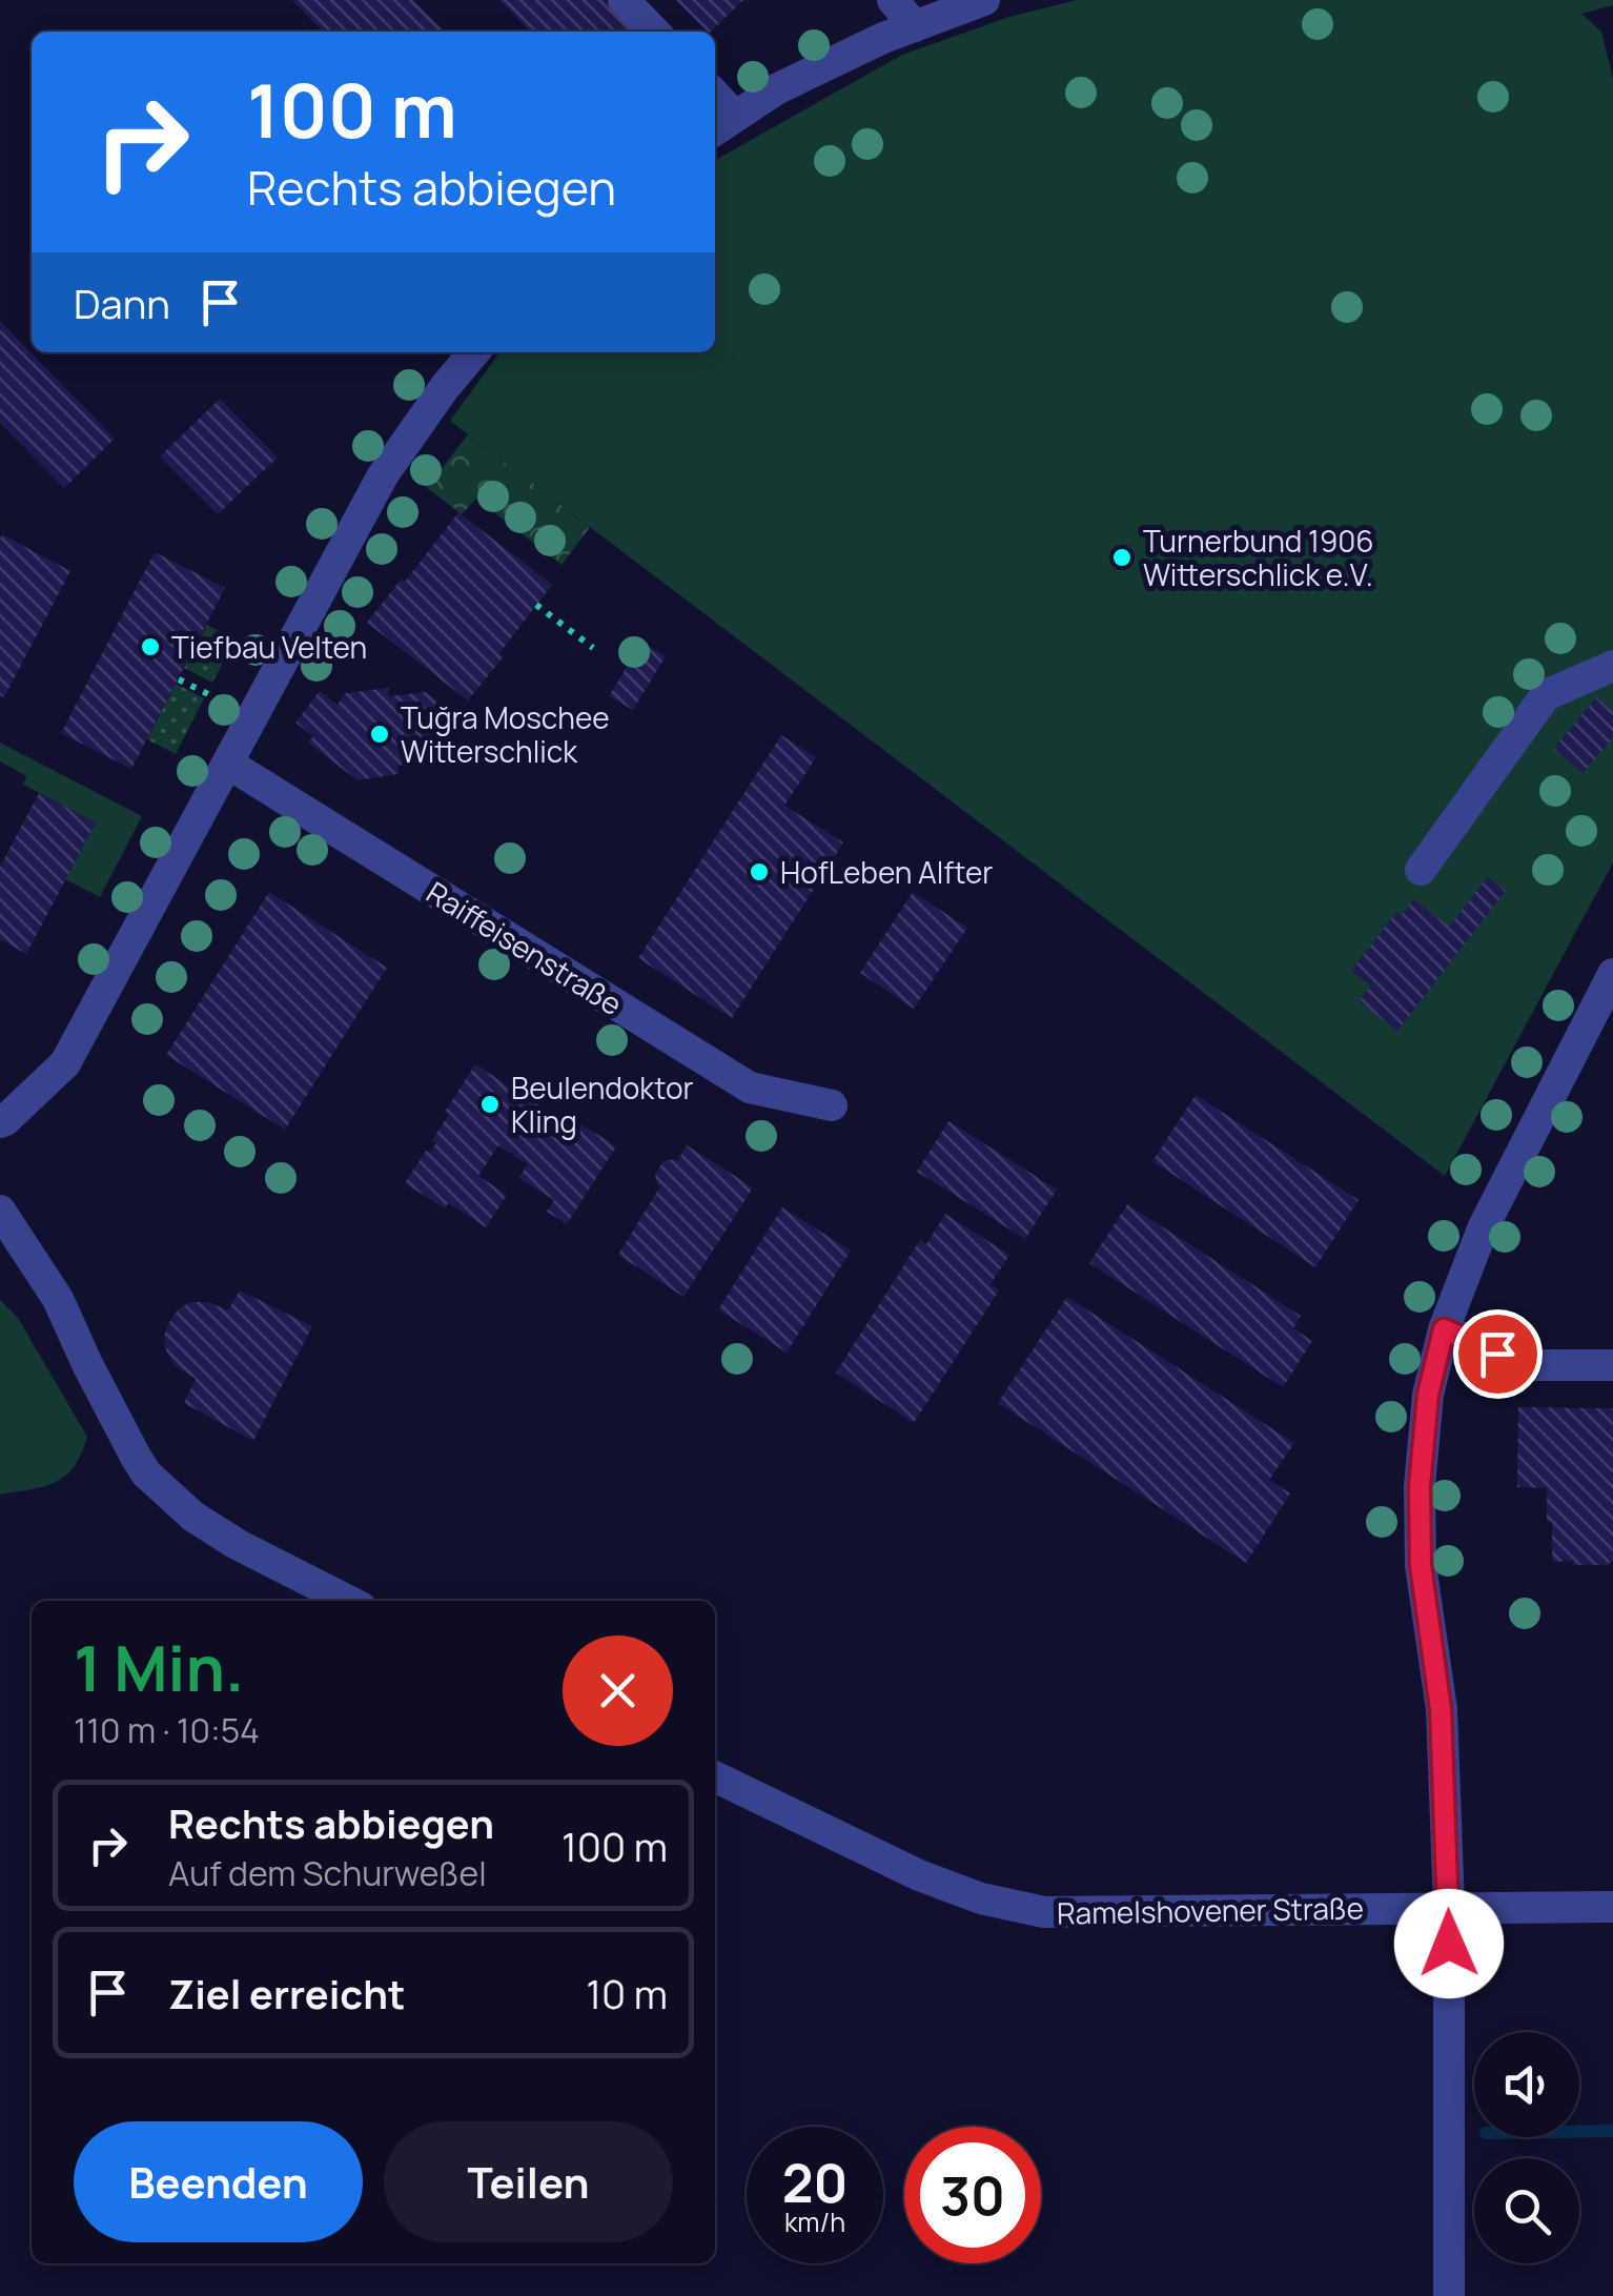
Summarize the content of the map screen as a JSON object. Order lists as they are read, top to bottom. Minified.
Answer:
{"streets":{"street":["Raiffeisenstraße","Ramelshovener Straße"]},"places":["Turnerbund 1906 Witterschlick e.V.","Tiefbau Velten","Tuğra Moschee Witterschlick","HofLeben Alfter","Beulendoktor Kling"],"page":{"turn":["100 m","Rechts abbiegen"],"then":"Dann","heading":["1 Min.","110 m · 10:54"],"list":[{"name":"Rechts abbiegen","note":"Auf dem Schurweßel","value":"100 m"},{"name":"Ziel erreicht","value":"10 m"}],"buttons":["Beenden","Teilen"],"speed":"20 km/h","limit":"30"}}
